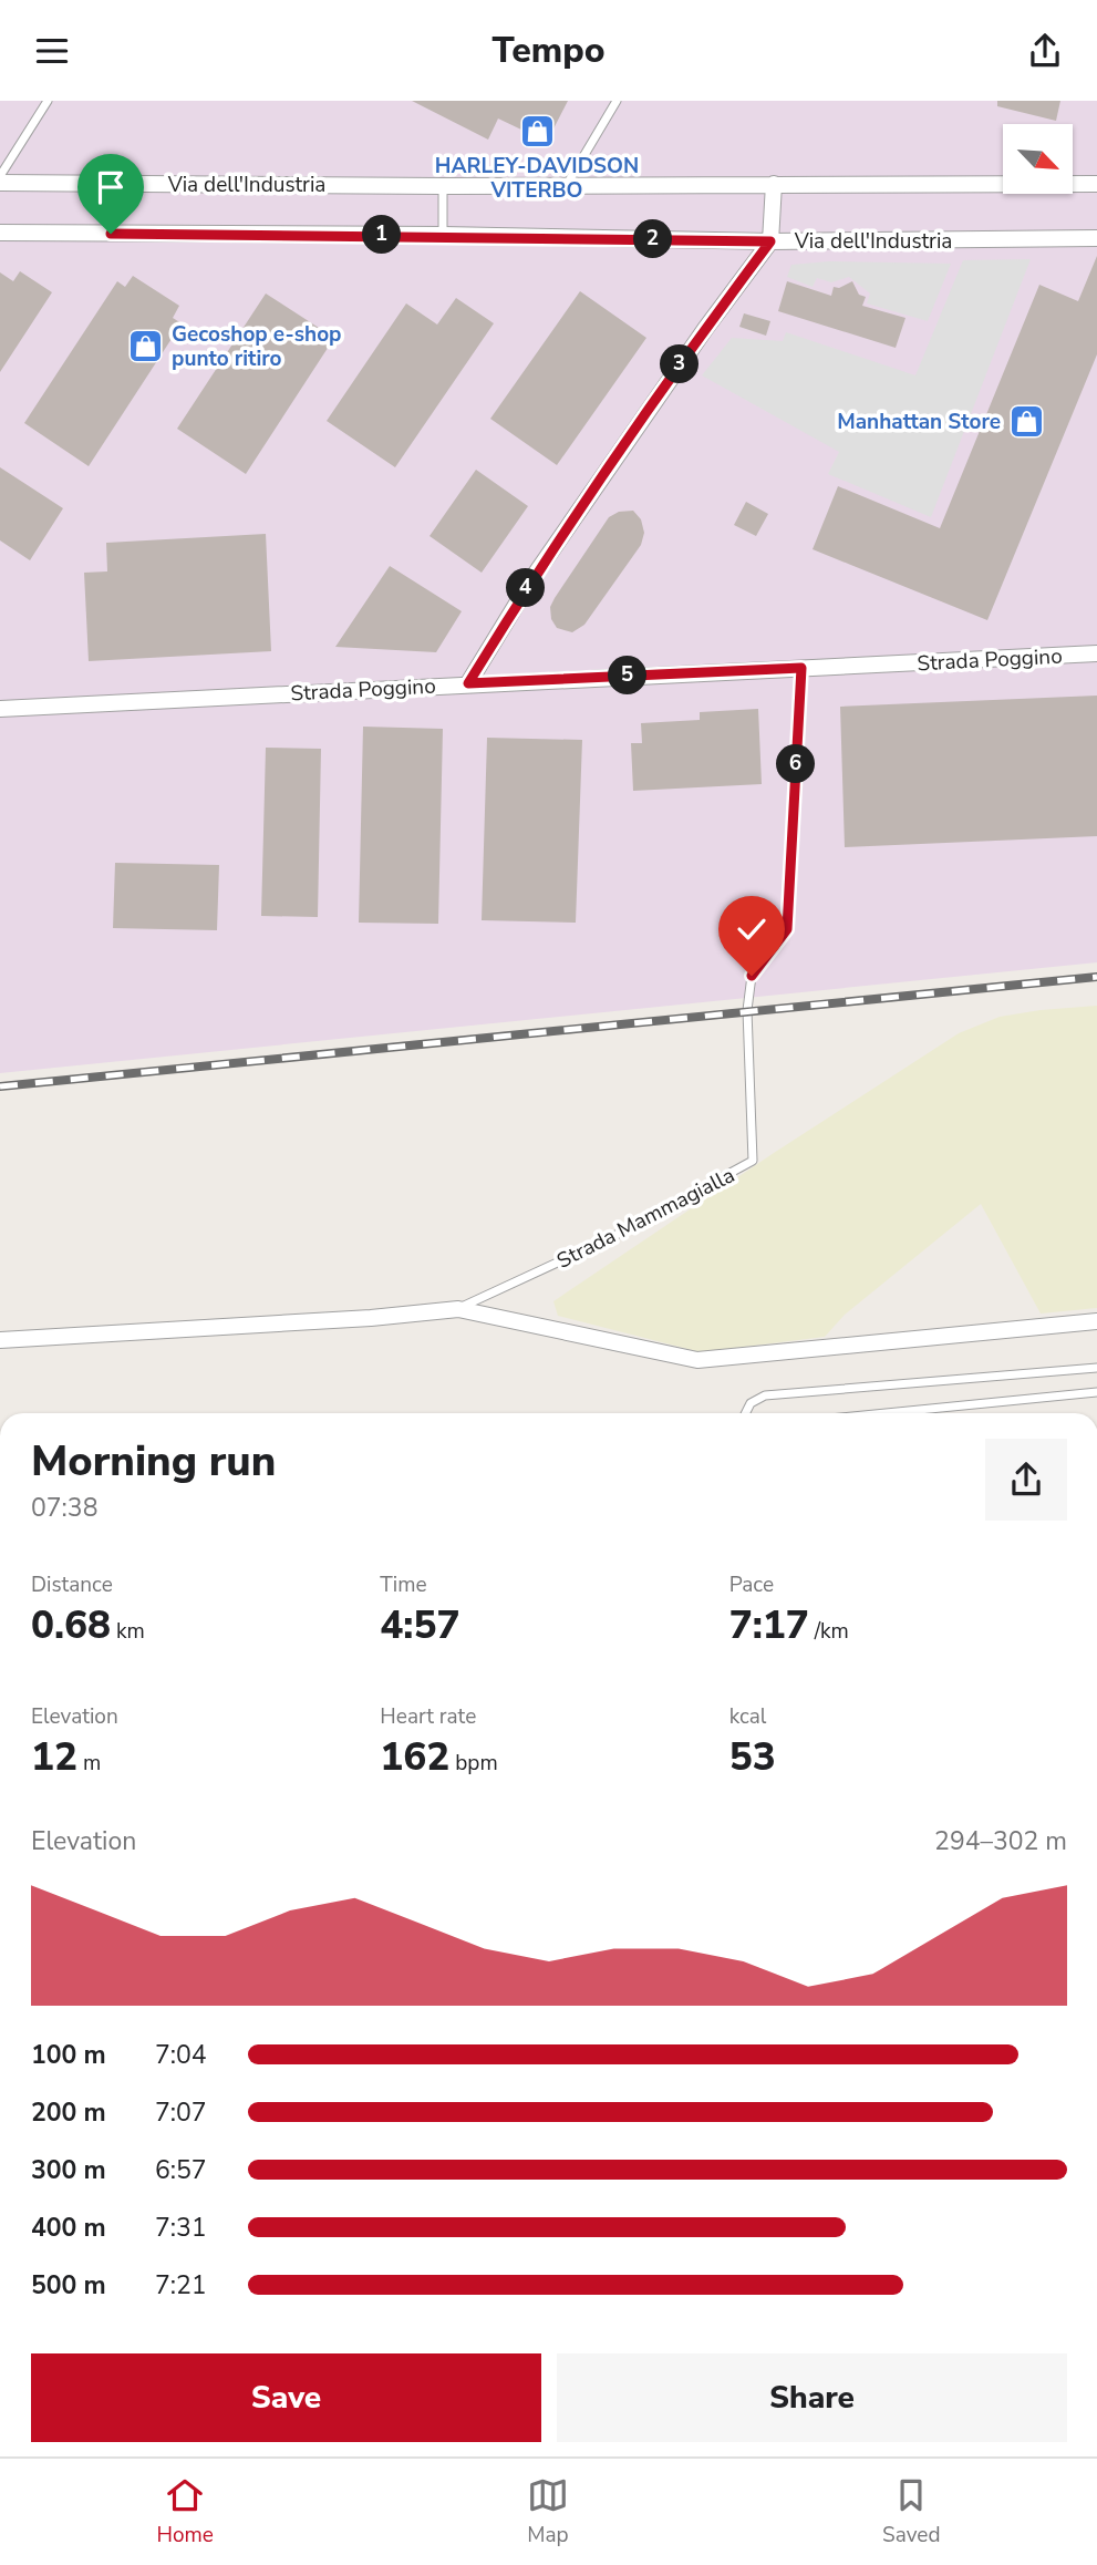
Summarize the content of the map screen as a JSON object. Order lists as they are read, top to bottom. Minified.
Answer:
{"streets":{"street":["Via dell'Industria","Strada Poggino","Strada Mammagialla"]},"crossings":[["Strada Poggino","Strada Mammagialla"]],"places":{"shop":["HARLEY-DAVIDSON VITERBO","Gecoshop e-shop punto ritiro","Manhattan Store"]},"north":"bottom right","page":{"header":"Tempo","pins":["1","2","3","4","5","6"],"heading":["Morning run","07:38"],"stats":[["Distance","0.68 km"],["Time","4:57"],["Pace","7:17 /km"],["Elevation","12 m"],["Heart rate","162 bpm"],["kcal","53"]],"chart":["Elevation","294–302 m"],"list":[{"name":"100 m","note":"7:04"},{"name":"200 m","note":"7:07"},{"name":"300 m","note":"6:57"},{"name":"400 m","note":"7:31"},{"name":"500 m","note":"7:21"}],"buttons":["Save","Share"],"tabs":["Home","Map","Saved"]}}
